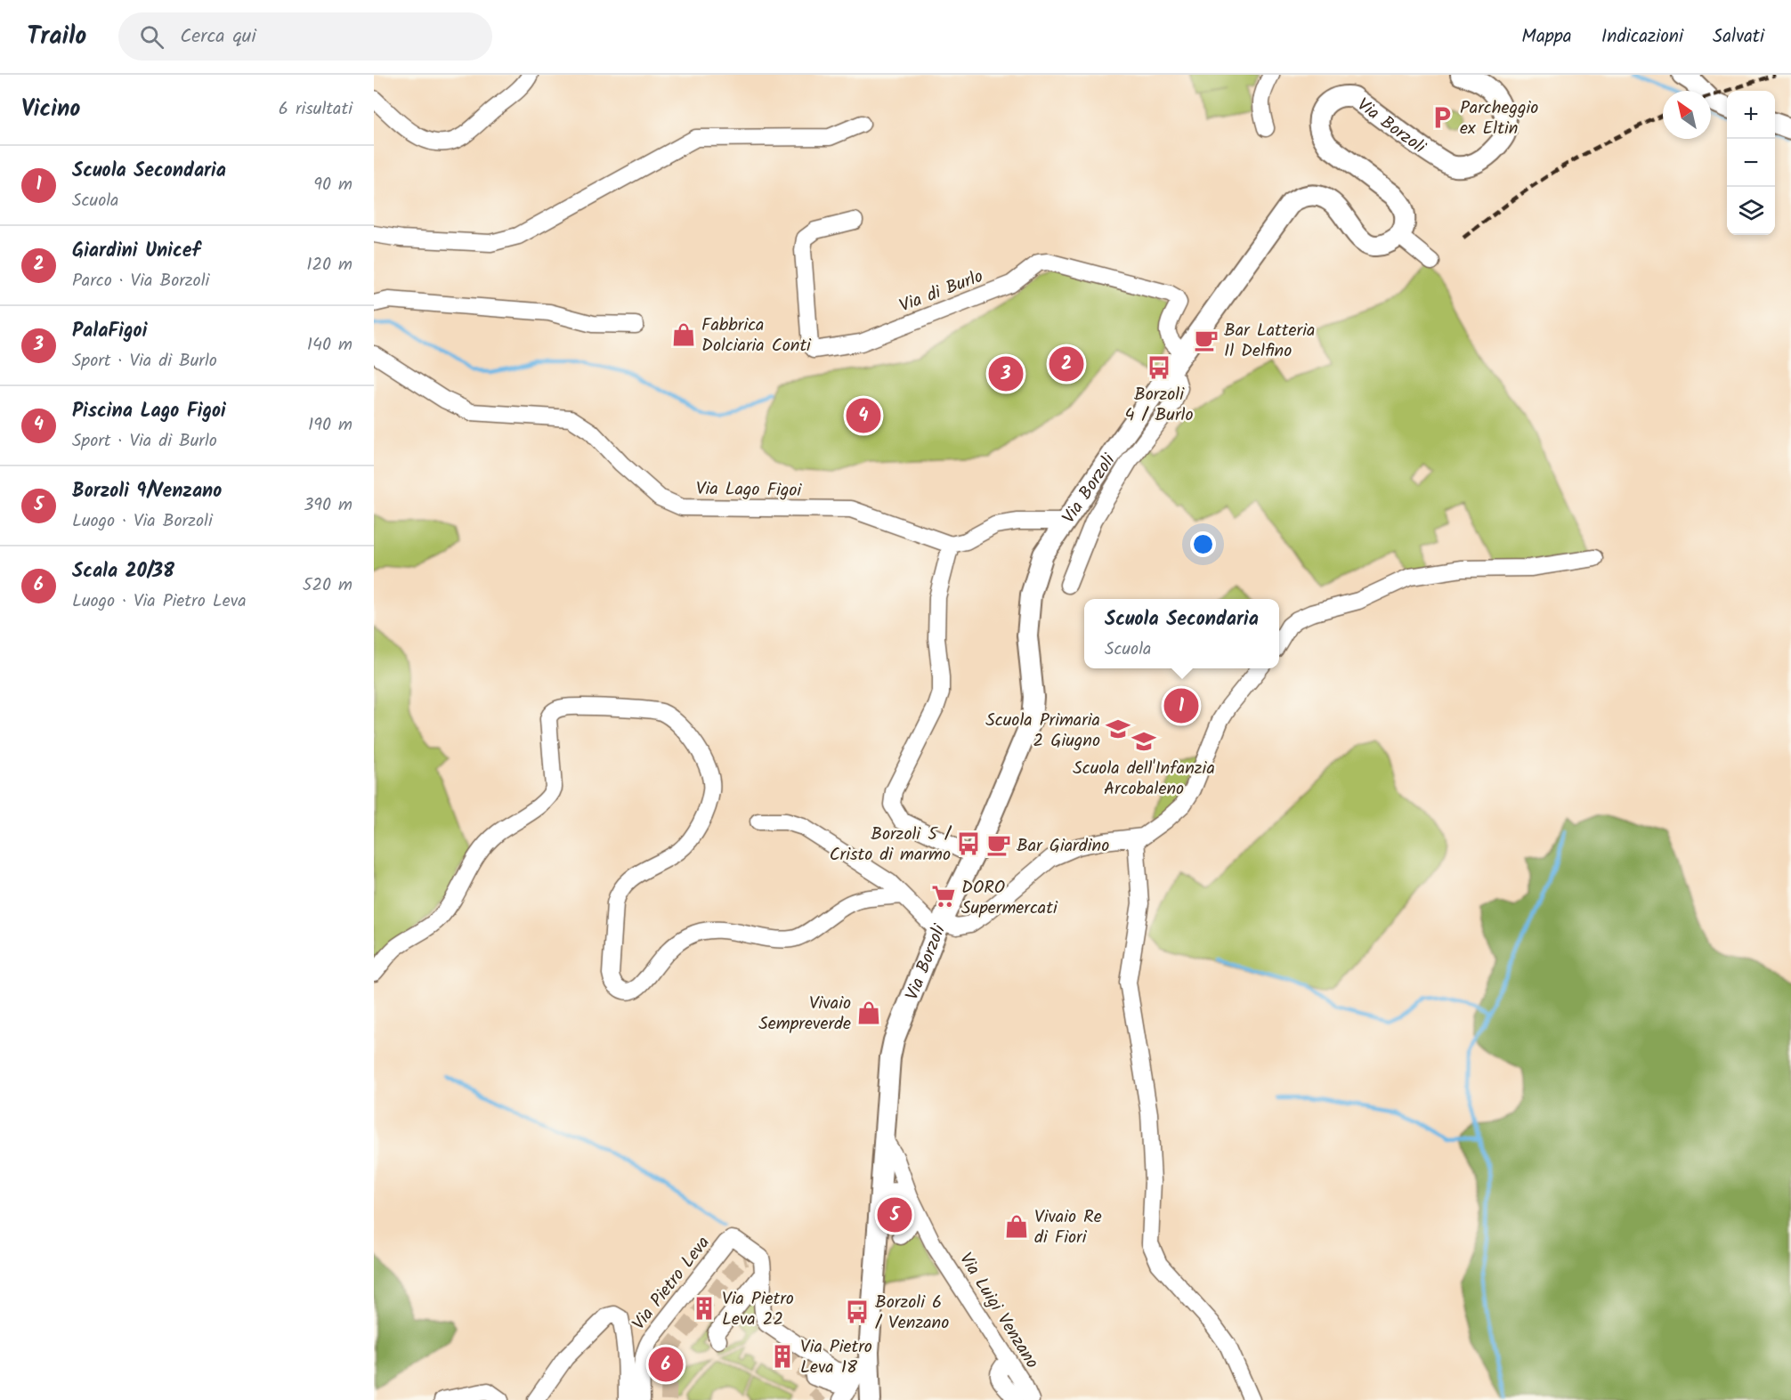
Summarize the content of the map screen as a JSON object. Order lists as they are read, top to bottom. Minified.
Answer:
{"streets":{"main road":["Via Borzoli"],"street":["Via di Burlo","Via Lago Figoi","Via Pietro Leva","Via Luigi Venzano"]},"crossings":[["Via Borzoli","Via di Burlo"],["Via Borzoli","Via Luigi Venzano"]],"places":{"parking":["Parcheggio ex Eltin"],"shop":["Fabbrica Dolciaria Conti","Vivaio Sempreverde","Vivaio Re di Fiori"],"cafe":["Bar Latteria Il Delfino","Bar Giardino"],"bus stop":["Borzoli 4 / Burlo","Borzoli 5 / Cristo di marmo","Borzoli 6 / Venzano"],"school or university":["Scuola Primaria 2 Giugno","Scuola dell'Infanzia Arcobaleno"],"supermarket":["DORO Supermercati"],"building":["Via Pietro Leva 22","Via Pietro Leva 18"]},"north":"top left","page":{"header":"Trailo","search":"Cerca qui","nav":["Mappa","Indicazioni","Salvati"],"heading":["Vicino","6 risultati"],"map_buttons":["+","−"],"list":[{"mark":"1","name":"Scuola Secondaria","note":"Scuola","value":"90 m"},{"mark":"2","name":"Giardini Unicef","note":"Parco · Via Borzoli","value":"120 m"},{"mark":"3","name":"PalaFigoi","note":"Sport · Via di Burlo","value":"140 m"},{"mark":"4","name":"Piscina Lago Figoi","note":"Sport · Via di Burlo","value":"190 m"},{"mark":"5","name":"Borzoli 9/Venzano","note":"Luogo · Via Borzoli","value":"390 m"},{"mark":"6","name":"Scala 20/38","note":"Luogo · Via Pietro Leva","value":"520 m"}],"pins":["2","3","4","1","5","6"],"popup":["Scuola Secondaria","Scuola"]}}
